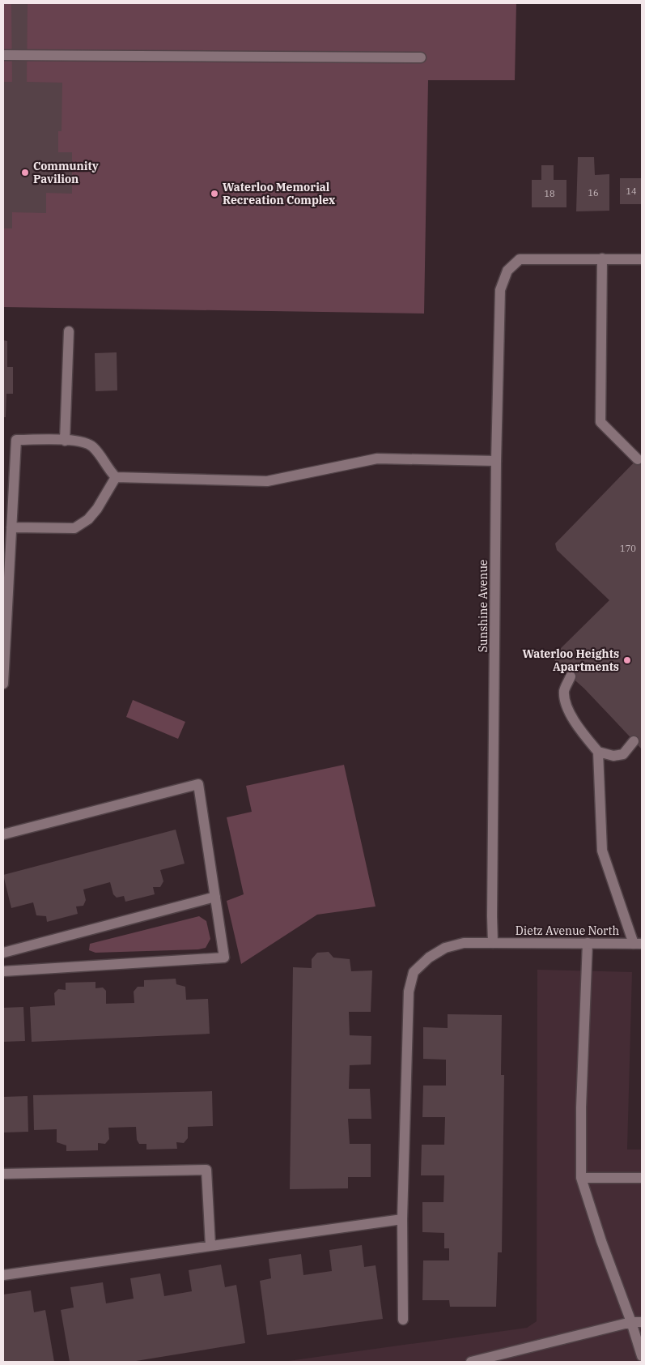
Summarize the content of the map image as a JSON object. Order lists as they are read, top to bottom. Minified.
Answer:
{"streets":{"street":["Sunshine Avenue","Dietz Avenue North"]},"crossings":[["Sunshine Avenue","Dietz Avenue North"]],"places":["Community Pavilion","Waterloo Memorial Recreation Complex","Waterloo Heights Apartments"],"house_numbers":["14","16","18","170"]}
